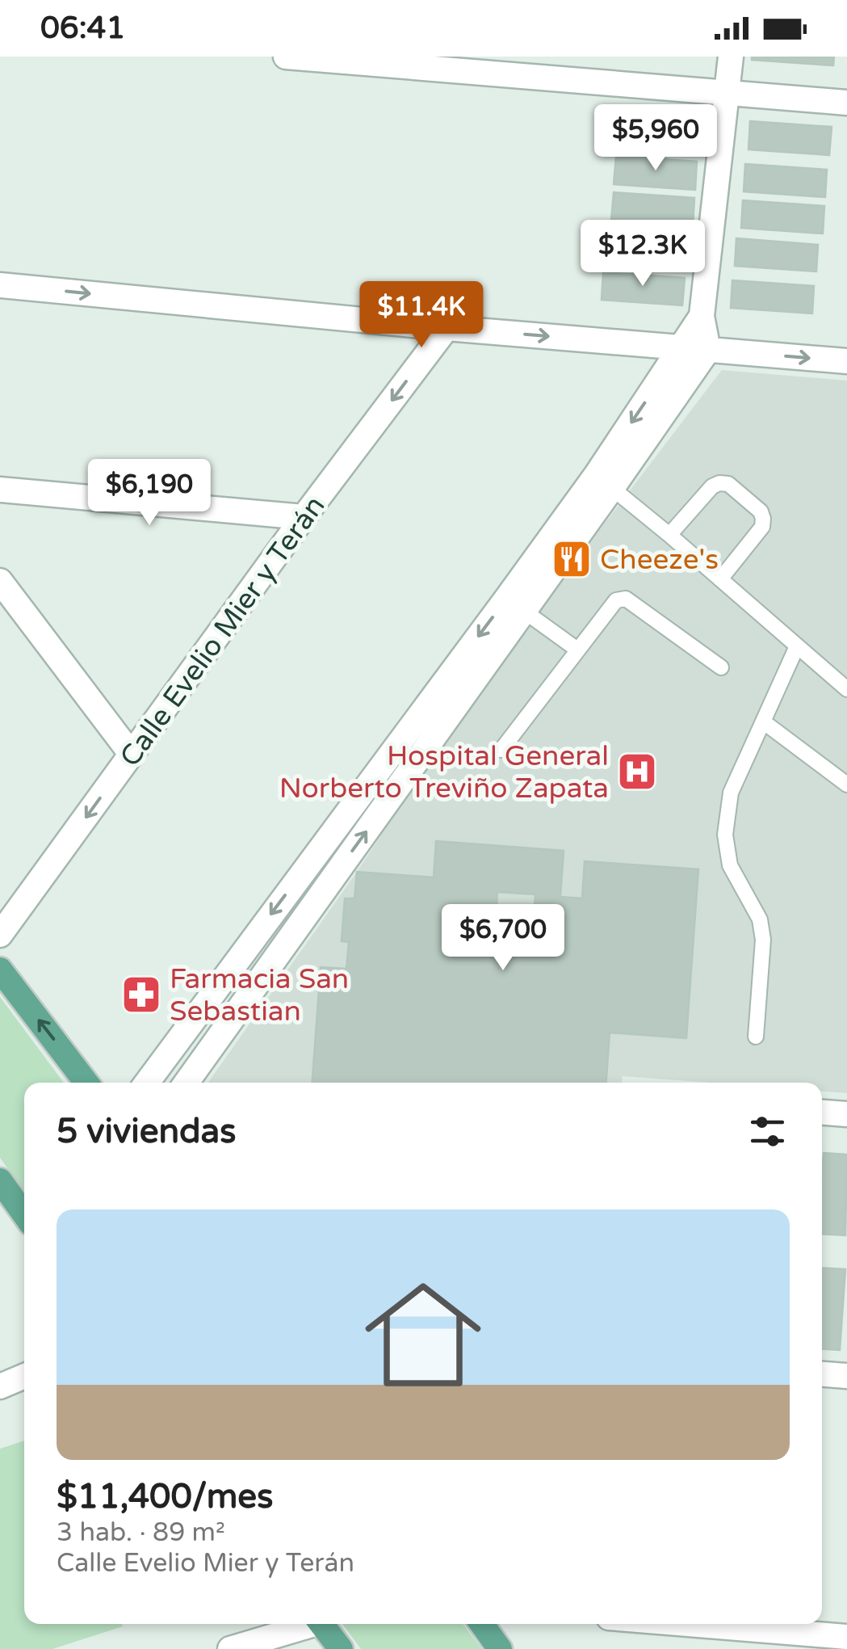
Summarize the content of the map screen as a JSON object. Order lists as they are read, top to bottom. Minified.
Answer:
{"streets":{"street":["Calle Evelio Mier y Terán"]},"places":{"restaurant":["Cheeze's"],"hospital":["Hospital General Norberto Treviño Zapata"],"pharmacy":["Farmacia San Sebastian"]},"page":{"status":"06:41","price":["$5,960","$12.3K","$11.4K","$6,190","$6,700"],"heading":"5 viviendas","list":[{"name":"$11,400/mes","note":"3 hab. · 89 m² · Calle Evelio Mier y Terán"}]}}
